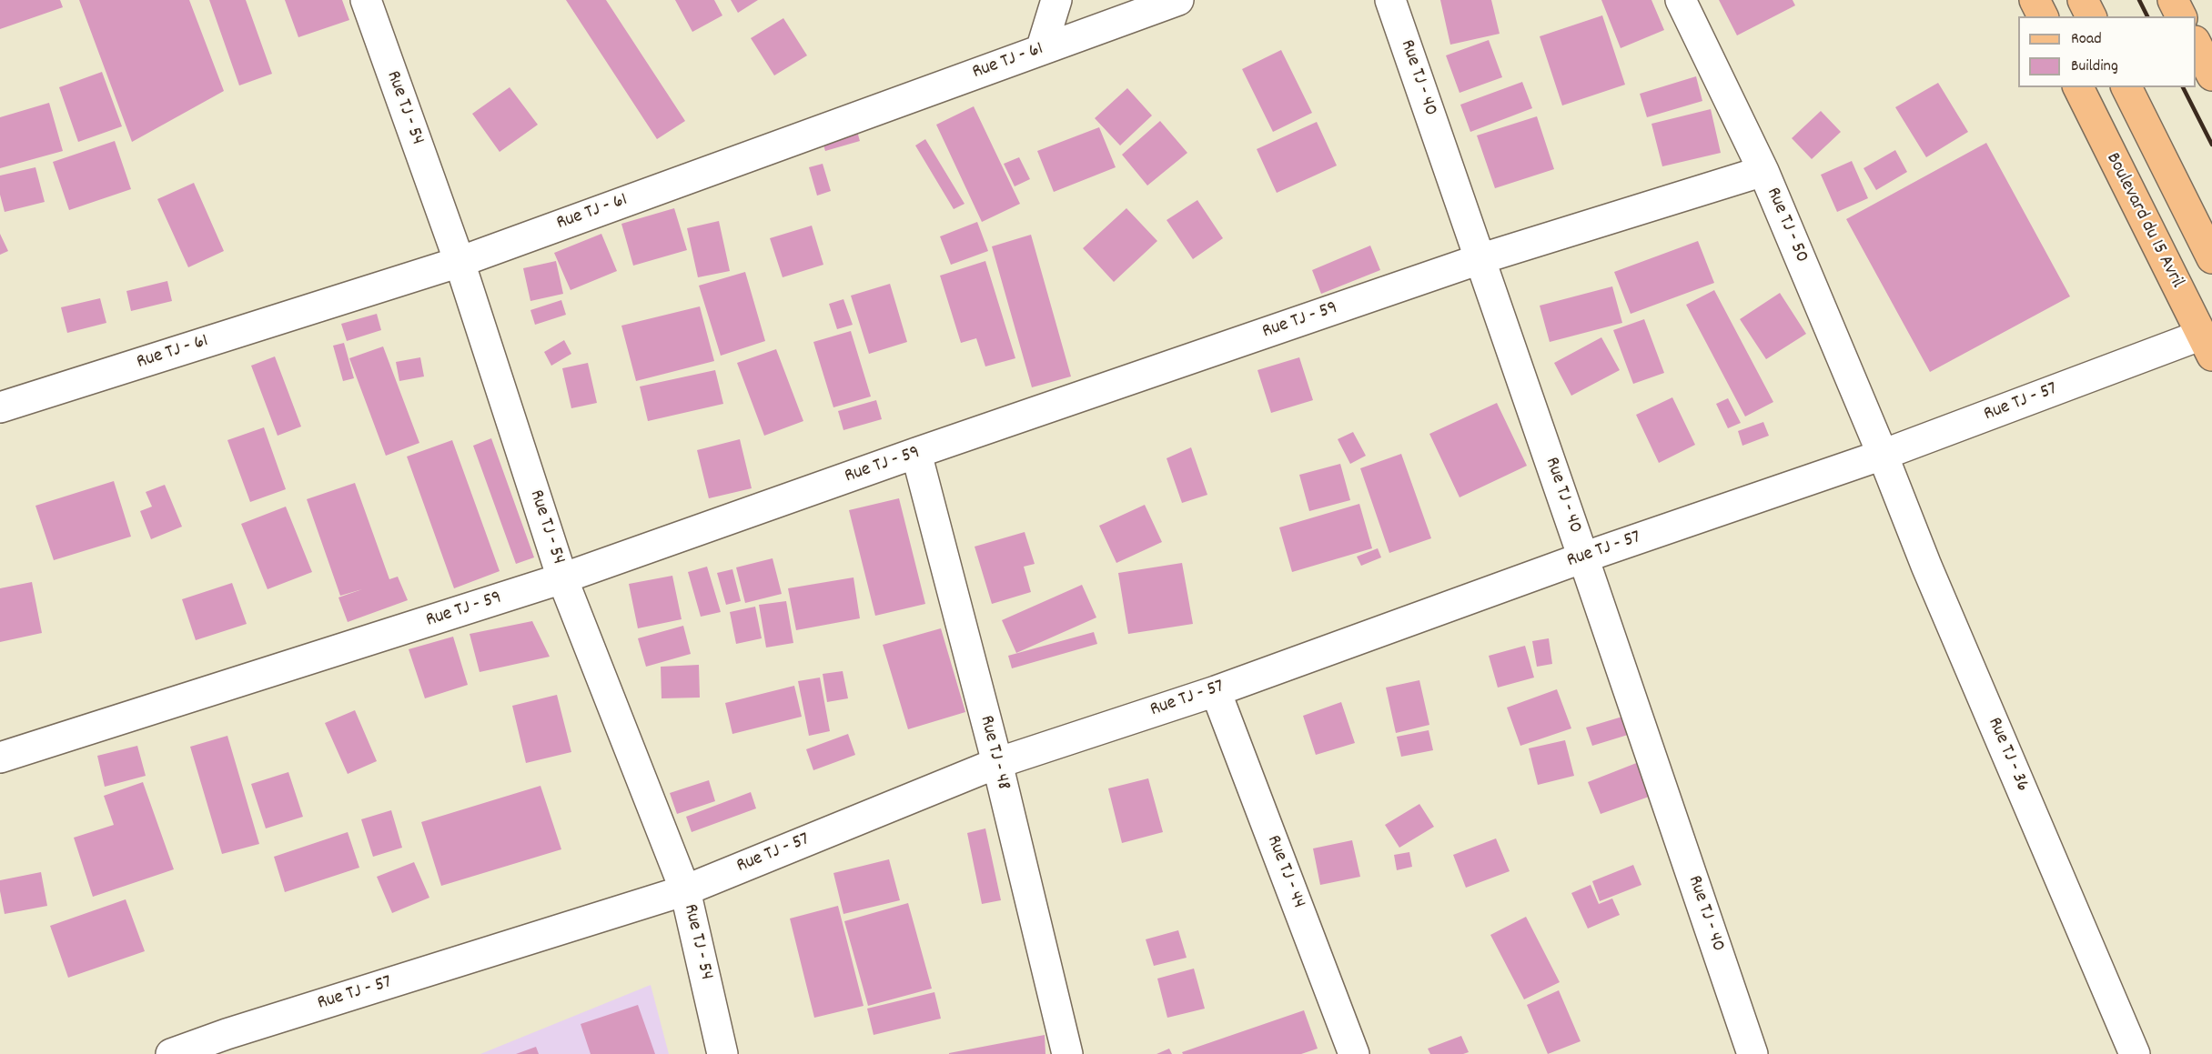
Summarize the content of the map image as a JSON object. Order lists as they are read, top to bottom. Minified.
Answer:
{"streets":{"main road":["Boulevard du 15 Avril"],"street":["Rue TJ - 61","Rue TJ - 40","Rue TJ - 54","Rue TJ - 50","Rue TJ - 59","Rue TJ - 57","Rue TJ - 48","Rue TJ - 36","Rue TJ - 44"]},"crossings":[["Rue TJ - 61","Rue TJ - 54"],["Rue TJ - 40","Rue TJ - 59"],["Rue TJ - 40","Rue TJ - 57"],["Rue TJ - 54","Rue TJ - 59"],["Rue TJ - 54","Rue TJ - 57"],["Boulevard du 15 Avril","Rue TJ - 57"],["Rue TJ - 50","Rue TJ - 59"],["Rue TJ - 50","Rue TJ - 57"],["Rue TJ - 50","Rue TJ - 36"],["Rue TJ - 59","Rue TJ - 48"],["Rue TJ - 57","Rue TJ - 48"],["Rue TJ - 57","Rue TJ - 36"],["Rue TJ - 57","Rue TJ - 44"]],"legend":["Road","Building"]}
